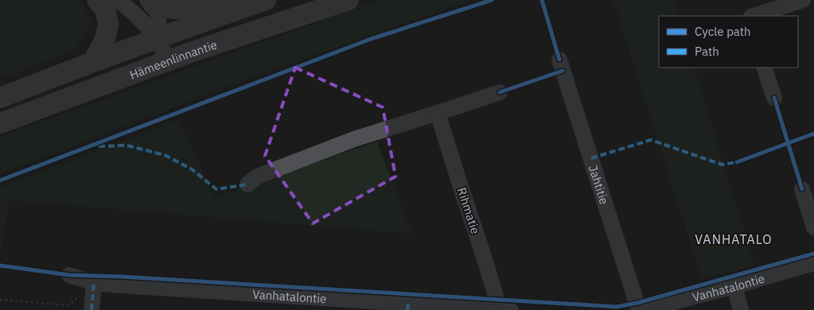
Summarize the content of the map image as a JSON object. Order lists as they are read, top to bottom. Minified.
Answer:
{"streets":{"main road":["Hämeenlinnantie"],"street":["Jahtitie","Rihmatie","Vanhatalontie"]},"crossings":[["Rihmatie","Vanhatalontie"]],"districts":["VANHATALO"],"legend":["Cycle path","Path"]}
